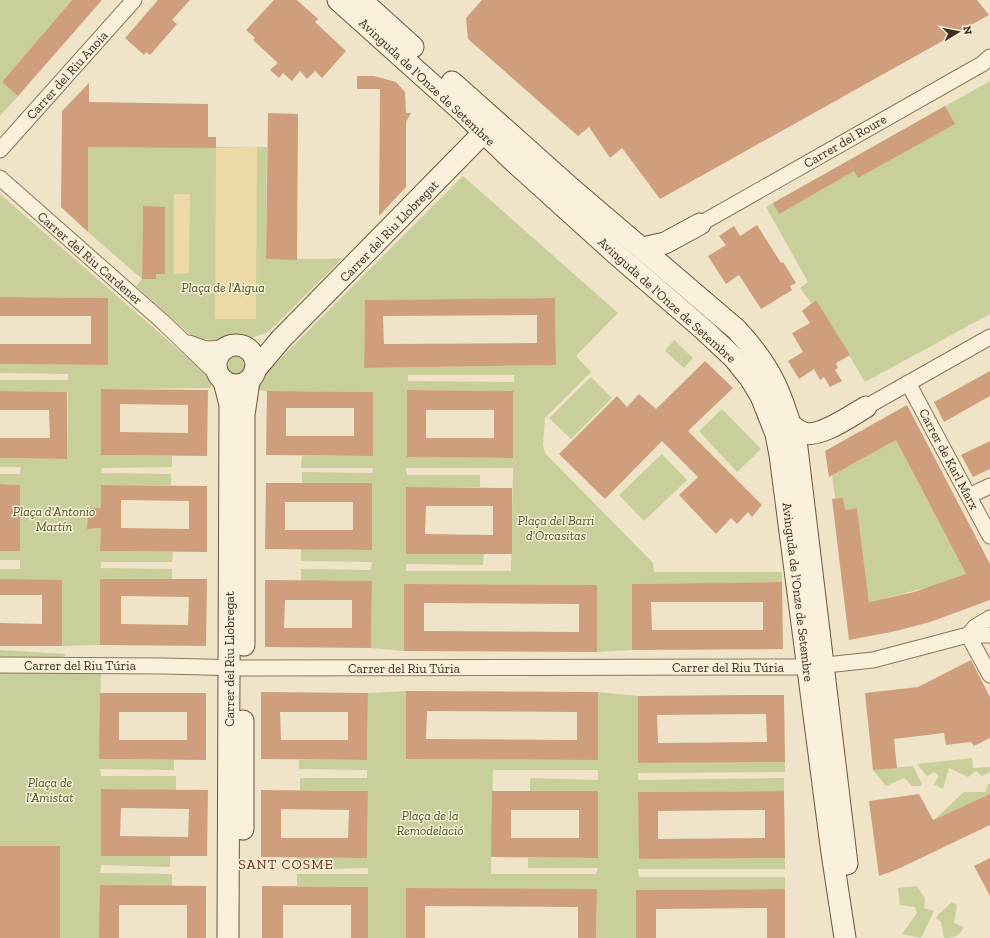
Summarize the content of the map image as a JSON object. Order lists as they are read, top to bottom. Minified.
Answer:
{"streets":{"main road":["Avinguda de l'Onze de Setembre","Carrer del Riu Llobregat"],"street":["Carrer del Riu Anoia","Carrer del Roure","Carrer del Riu Cardener","Carrer de Karl Marx","Carrer del Riu Túria"]},"crossings":[["Avinguda de l'Onze de Setembre","Carrer del Riu Llobregat"],["Avinguda de l'Onze de Setembre","Carrer del Riu Túria"],["Carrer del Riu Llobregat","Carrer del Riu Cardener"],["Carrer del Riu Llobregat","Carrer del Riu Túria"]],"districts":["SANT COSME"],"parks":["Plaça de l'Aigua","Plaça d'Antonio Martín","Plaça del Barri d'Orcasitas","Plaça de l'Amistat","Plaça de la Remodelació"],"north":"right"}
